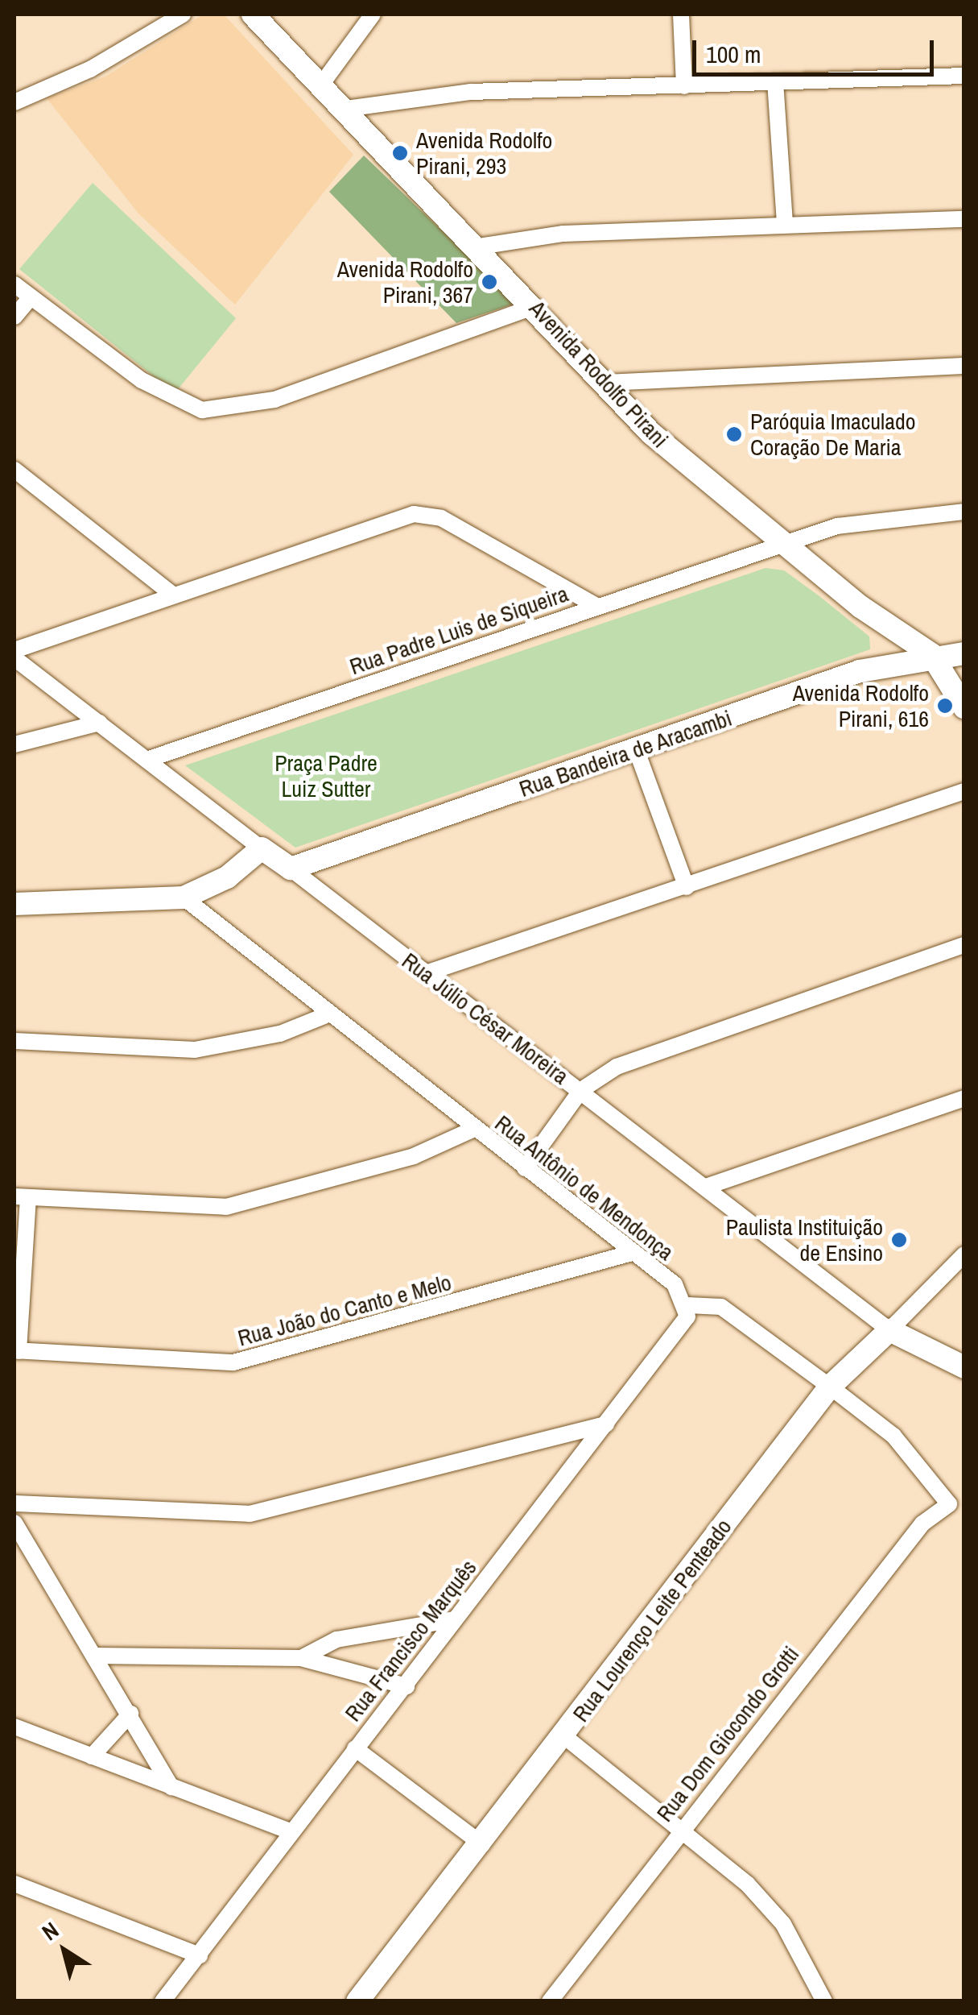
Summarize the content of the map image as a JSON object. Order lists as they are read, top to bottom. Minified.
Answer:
{"streets":{"main road":["Avenida Rodolfo Pirani","Rua Bandeira de Aracambi","Rua Júlio César Moreira","Rua Lourenço Leite Penteado"],"street":["Rua Padre Luis de Siqueira","Rua Antônio de Mendonça","Rua João do Canto e Melo","Rua Francisco Marquês","Rua Dom Giocondo Grotti"]},"crossings":[["Avenida Rodolfo Pirani","Rua Padre Luis de Siqueira"],["Avenida Rodolfo Pirani","Rua Bandeira de Aracambi"],["Rua Padre Luis de Siqueira","Rua Júlio César Moreira"],["Rua Bandeira de Aracambi","Rua Júlio César Moreira"],["Rua Júlio César Moreira","Rua Lourenço Leite Penteado"],["Rua Antônio de Mendonça","Rua João do Canto e Melo"],["Rua Antônio de Mendonça","Rua Francisco Marquês"]],"parks":["Praça Padre Luiz Sutter"],"places":["Avenida Rodolfo Pirani, 293","Avenida Rodolfo Pirani, 367","Paróquia Imaculado Coração De Maria","Avenida Rodolfo Pirani, 616","Paulista Instituição de Ensino"],"scale_bar":"100 m","north":"top left"}
